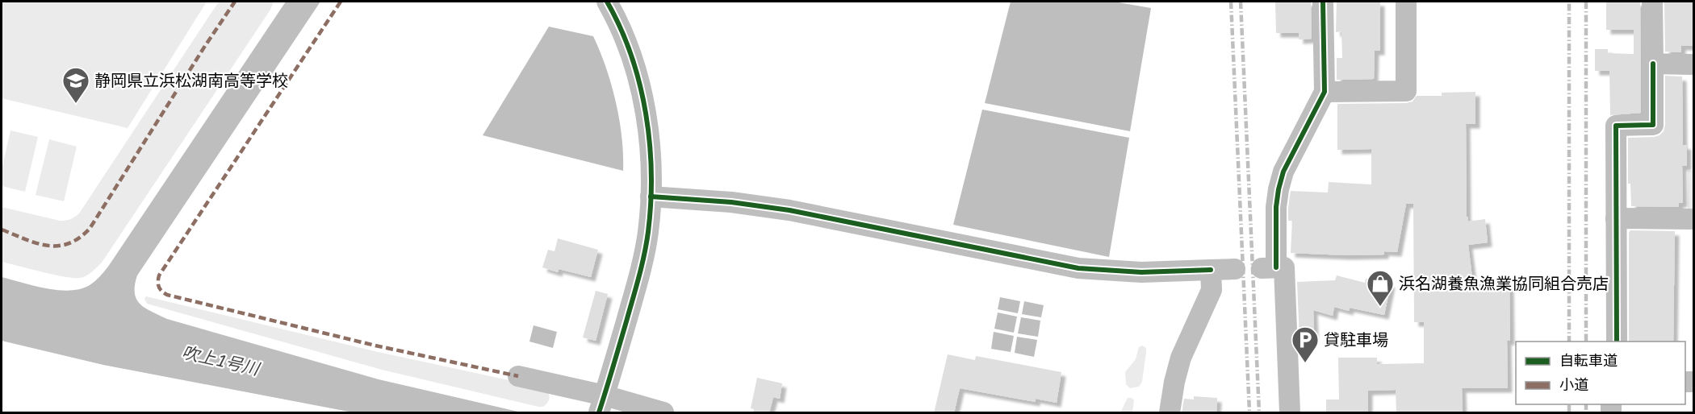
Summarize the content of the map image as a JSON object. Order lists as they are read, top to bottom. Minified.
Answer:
{"water":["吹上1号川"],"places":{"school or university":["静岡県立浜松湖南高等学校"],"shop":["浜名湖養魚漁業協同組合売店"],"parking":["貸駐車場"]},"legend":["自転車道","小道"]}
